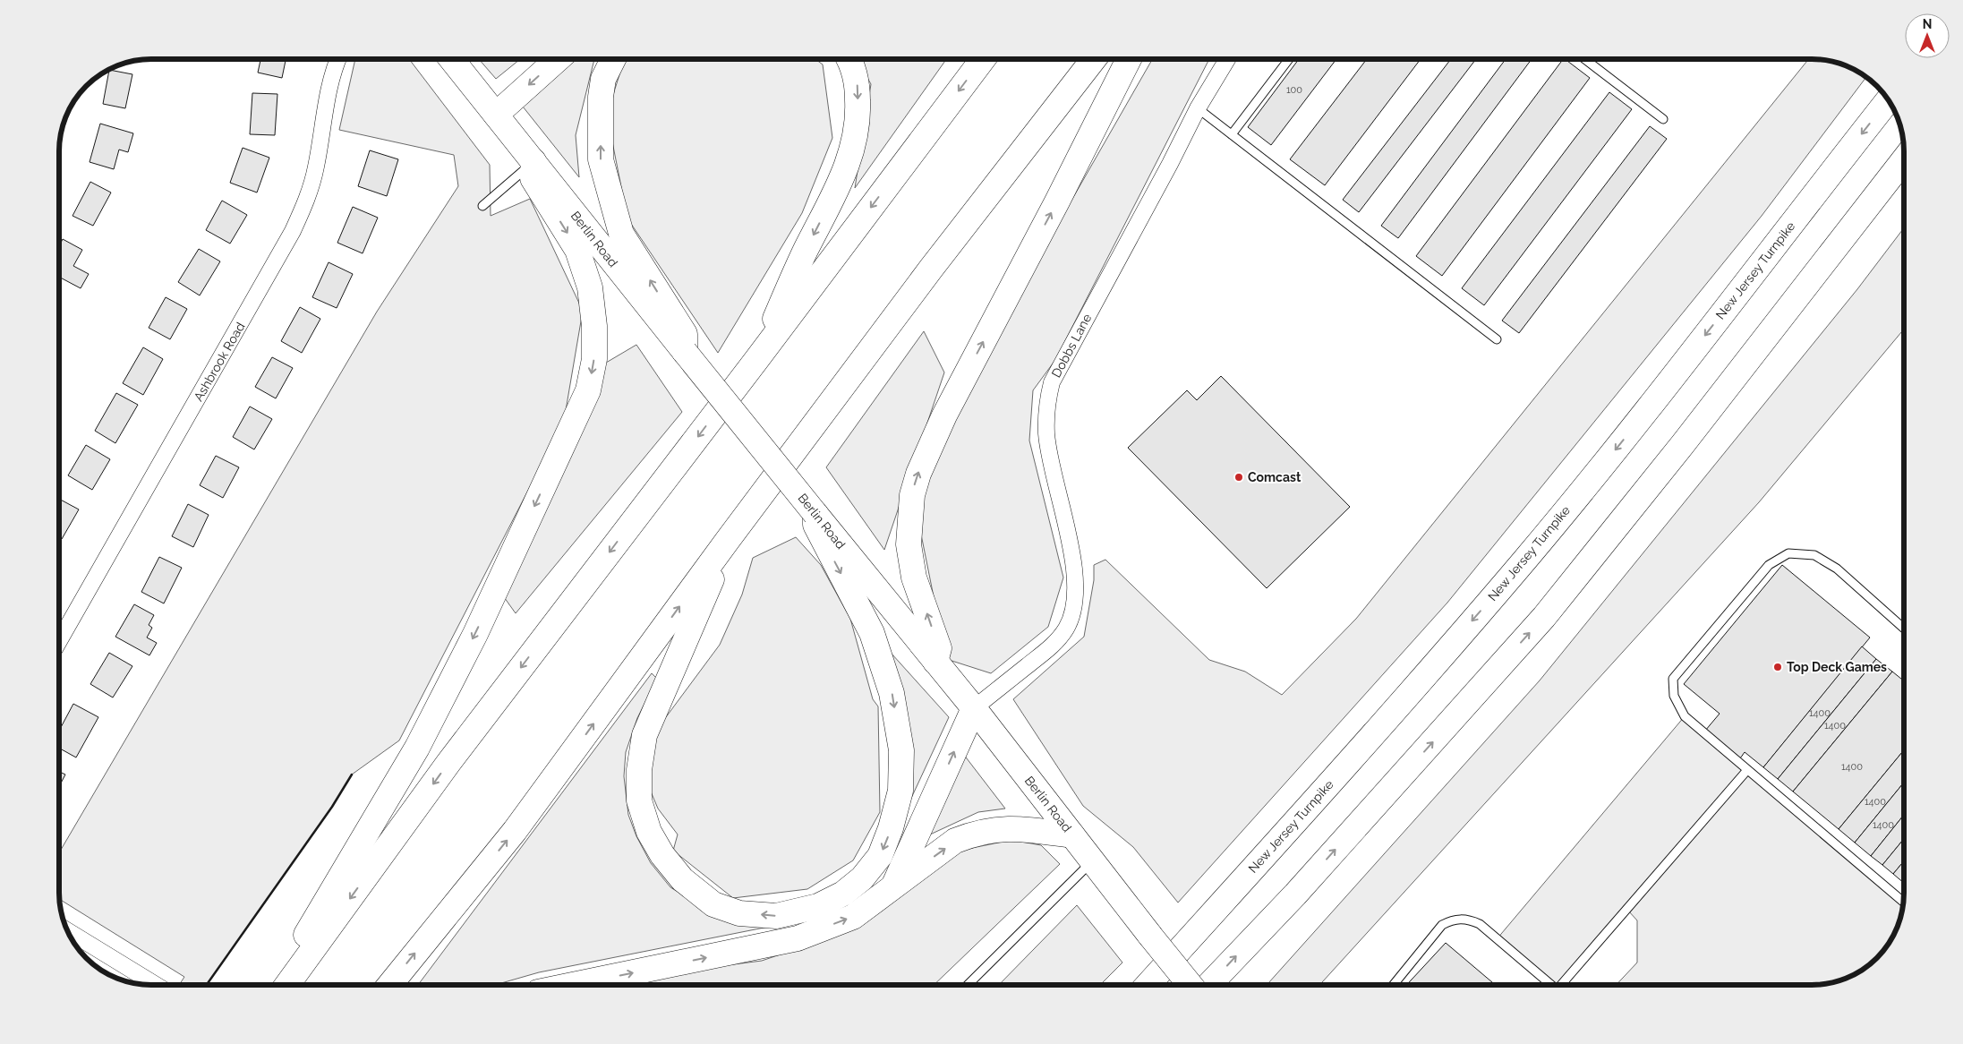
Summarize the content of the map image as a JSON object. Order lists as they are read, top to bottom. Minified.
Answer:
{"streets":{"main road":["Berlin Road","New Jersey Turnpike"],"street":["Dobbs Lane","Ashbrook Road"]},"crossings":[["Berlin Road","Dobbs Lane"]],"places":["Comcast","Top Deck Games"],"house_numbers":["100","1400","1400","1400","1400","1400"],"north":"top"}
